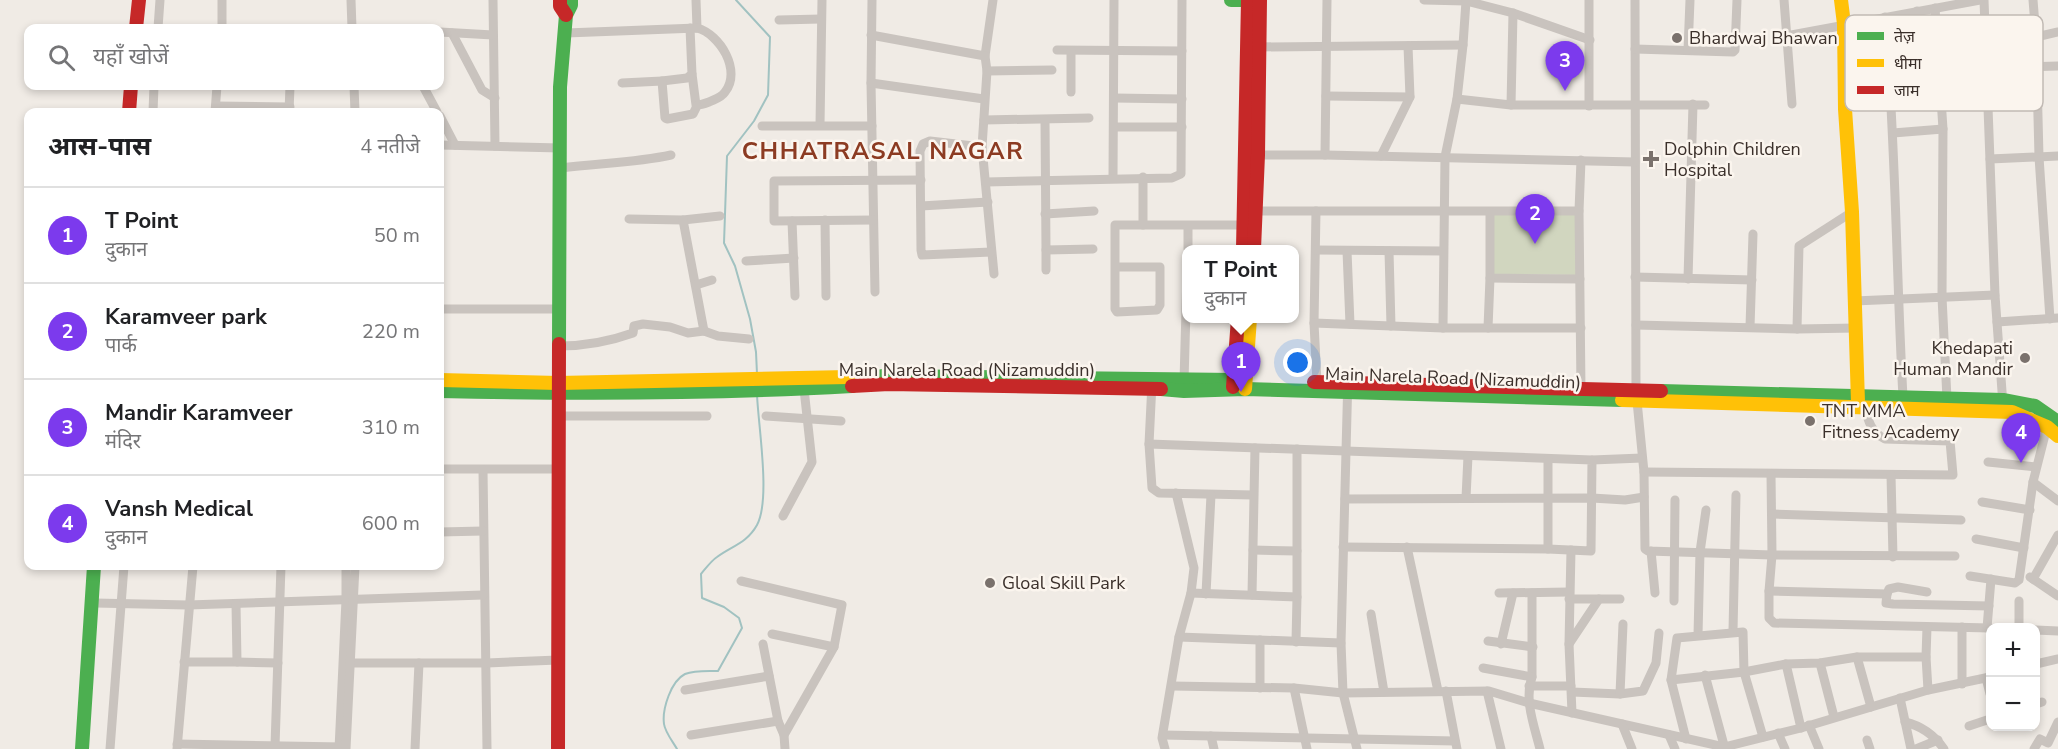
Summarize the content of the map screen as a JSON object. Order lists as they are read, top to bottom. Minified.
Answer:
{"streets":{"street":["Main Narela Road (Nizamuddin)"]},"districts":["CHHATRASAL NAGAR"],"places":{"other":["Bhardwaj Bhawan","Khedapati Human Mandir","TNT MMA Fitness Academy","Gloal Skill Park"],"health":["Dolphin Children Hospital"]},"legend":["तेज़","धीमा","जाम"],"page":{"search":"यहाँ खोजें","pins":["3","2","1","4"],"heading":["आस-पास","4 नतीजे"],"list":[{"mark":"1","name":"T Point","note":"दुकान","value":"50 m"},{"mark":"2","name":"Karamveer park","note":"पार्क","value":"220 m"},{"mark":"3","name":"Mandir Karamveer","note":"मंदिर","value":"310 m"},{"mark":"4","name":"Vansh Medical","note":"दुकान","value":"600 m"}],"popup":["T Point","दुकान"],"map_buttons":["+","−"]}}
